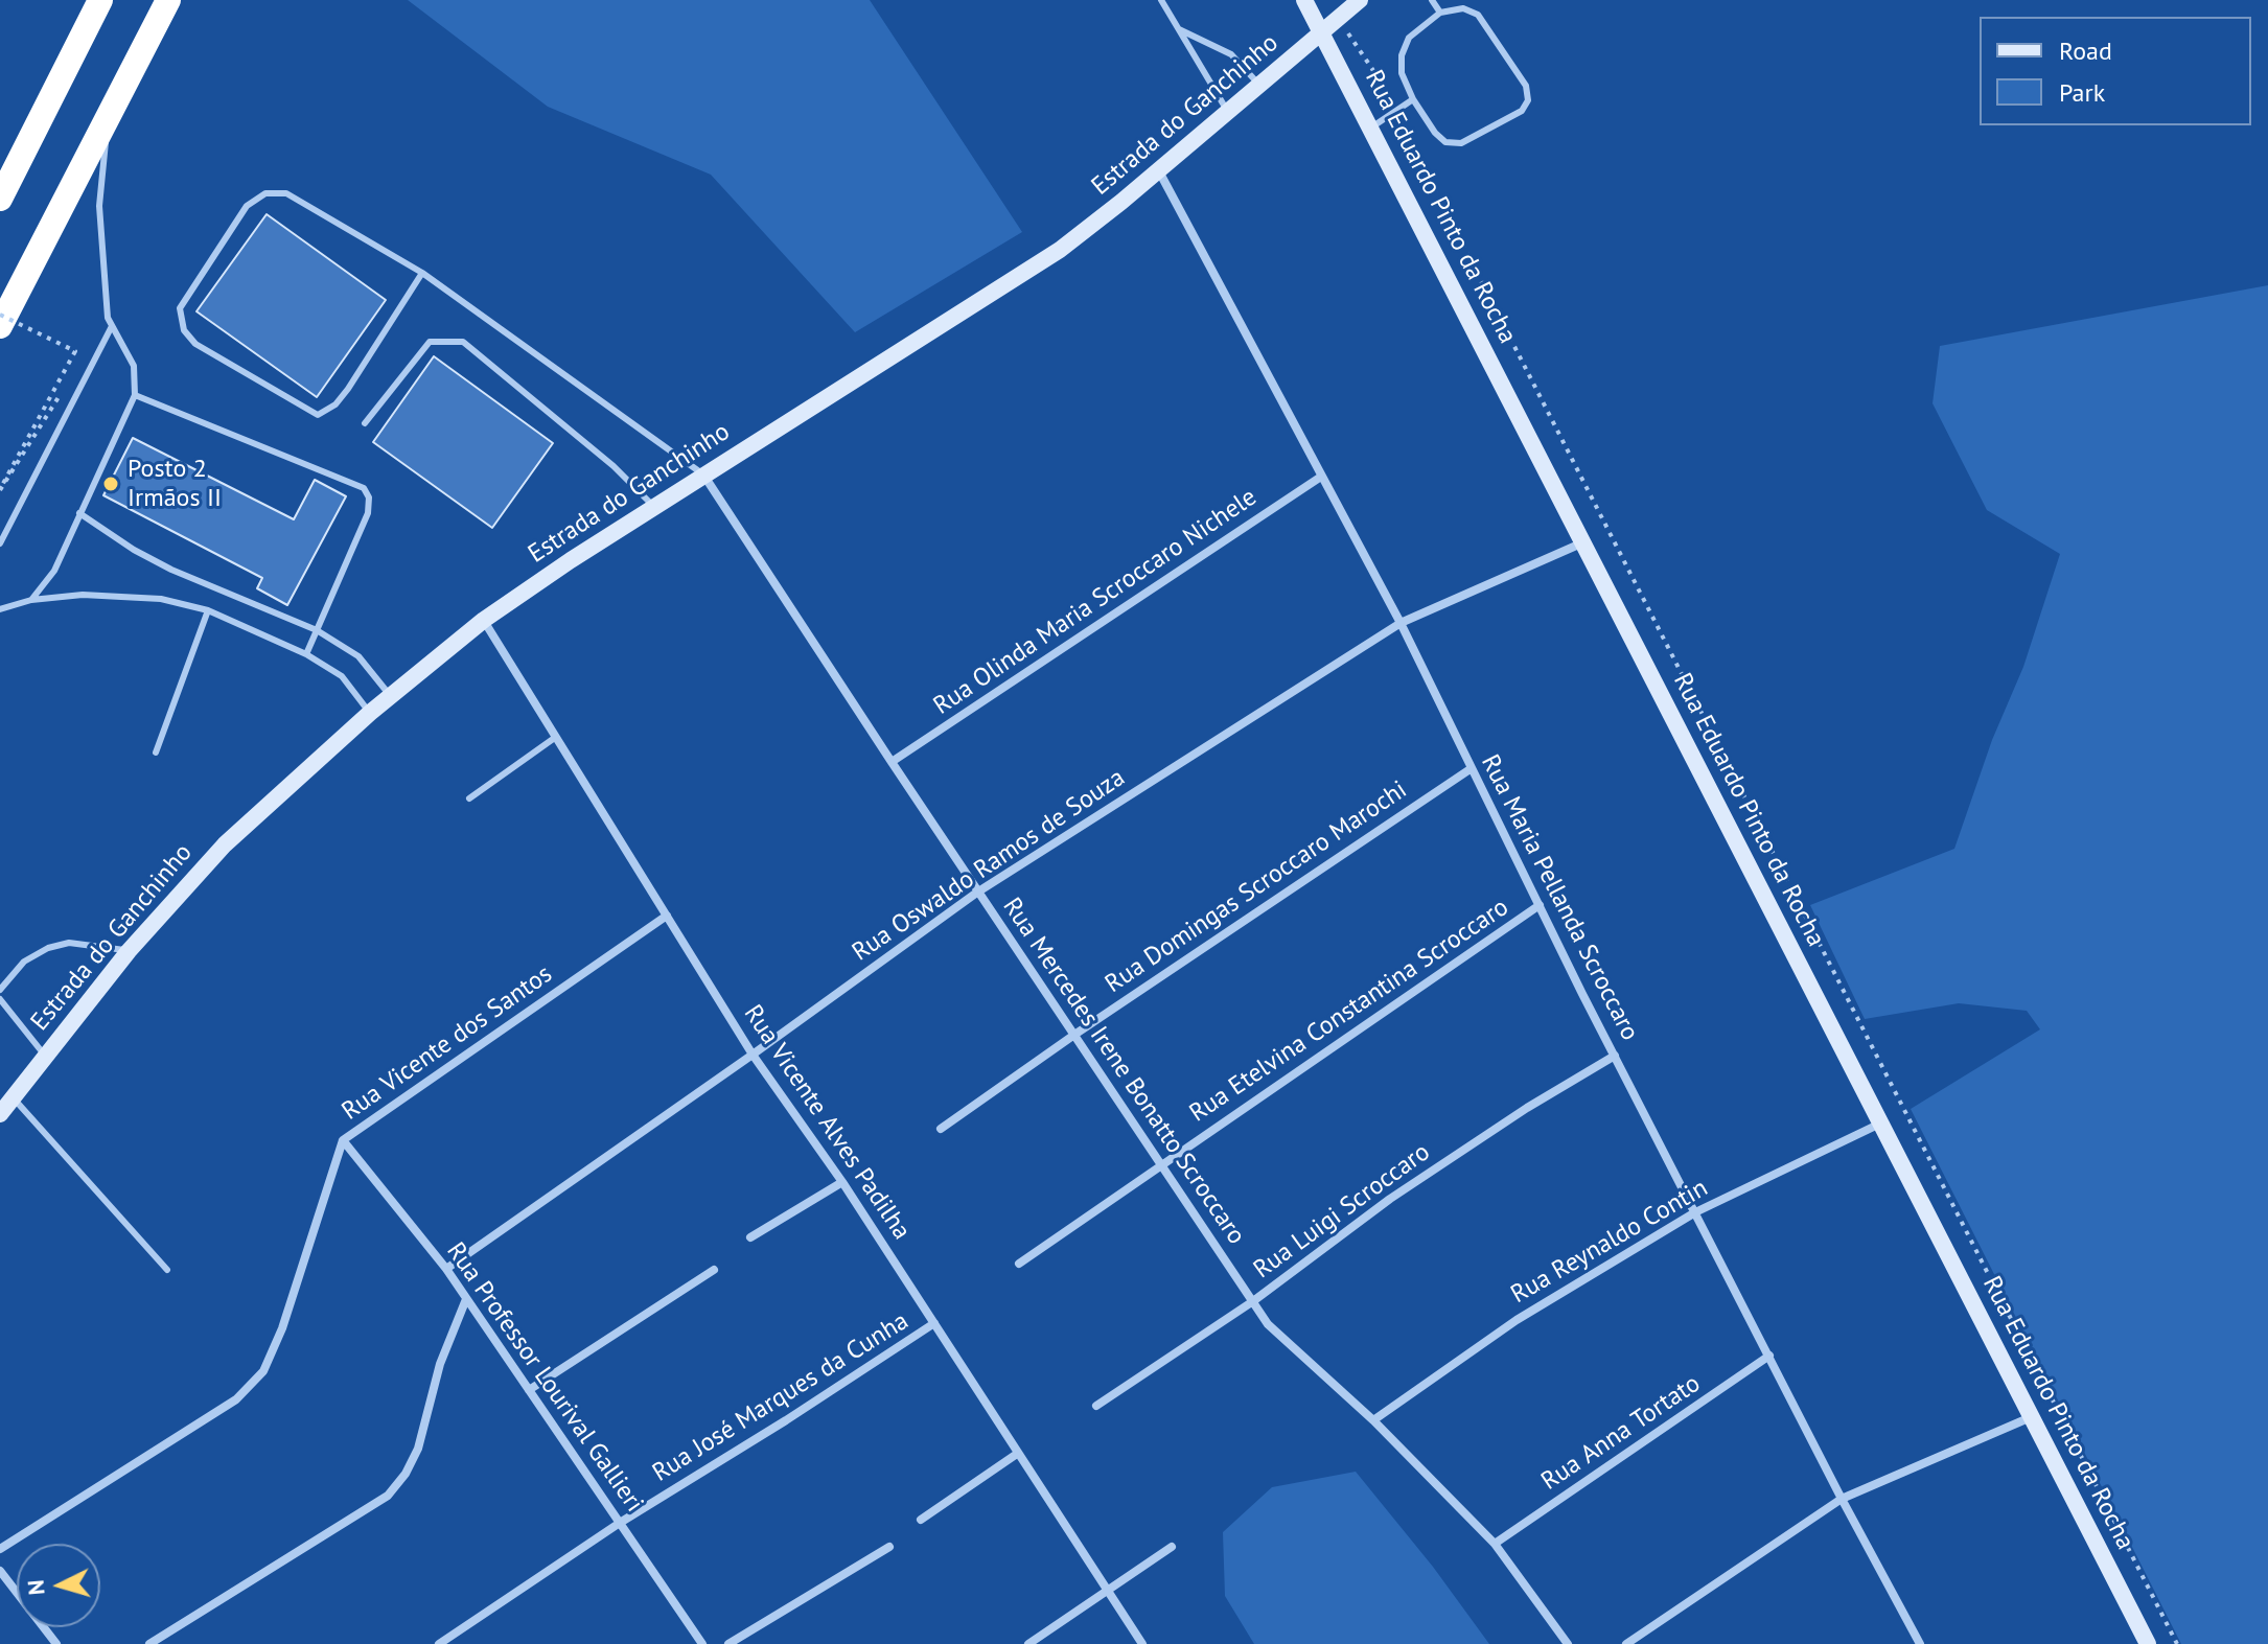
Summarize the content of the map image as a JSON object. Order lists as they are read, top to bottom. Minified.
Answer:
{"streets":{"main road":["Estrada do Ganchinho","Rua Eduardo Pinto da Rocha"],"street":["Rua Olinda Maria Scroccaro Nichele","Rua Oswaldo Ramos de Souza","Rua Domingas Scroccaro Marochi","Rua Maria Pellanda Scroccaro","Rua Etelvina Constantina Scroccaro","Rua Vicente dos Santos","Rua Mercedes Irene Bonatto Scroccaro","Rua Vicente Alves Padilha","Rua Luigi Scroccaro","Rua Reynaldo Contin","Rua Professor Lourival Gallieri","Rua José Marques da Cunha","Rua Anna Tortato"]},"crossings":[["Estrada do Ganchinho","Rua Eduardo Pinto da Rocha"],["Estrada do Ganchinho","Rua Maria Pellanda Scroccaro"],["Estrada do Ganchinho","Rua Mercedes Irene Bonatto Scroccaro"],["Estrada do Ganchinho","Rua Vicente Alves Padilha"],["Rua Eduardo Pinto da Rocha","Rua Oswaldo Ramos de Souza"],["Rua Eduardo Pinto da Rocha","Rua Reynaldo Contin"],["Rua Olinda Maria Scroccaro Nichele","Rua Maria Pellanda Scroccaro"],["Rua Olinda Maria Scroccaro Nichele","Rua Mercedes Irene Bonatto Scroccaro"],["Rua Oswaldo Ramos de Souza","Rua Maria Pellanda Scroccaro"],["Rua Oswaldo Ramos de Souza","Rua Mercedes Irene Bonatto Scroccaro"],["Rua Oswaldo Ramos de Souza","Rua Vicente Alves Padilha"],["Rua Oswaldo Ramos de Souza","Rua Professor Lourival Gallieri"],["Rua Domingas Scroccaro Marochi","Rua Maria Pellanda Scroccaro"],["Rua Domingas Scroccaro Marochi","Rua Mercedes Irene Bonatto Scroccaro"],["Rua Maria Pellanda Scroccaro","Rua Etelvina Constantina Scroccaro"],["Rua Maria Pellanda Scroccaro","Rua Luigi Scroccaro"],["Rua Maria Pellanda Scroccaro","Rua Reynaldo Contin"],["Rua Maria Pellanda Scroccaro","Rua Anna Tortato"],["Rua Etelvina Constantina Scroccaro","Rua Mercedes Irene Bonatto Scroccaro"],["Rua Vicente dos Santos","Rua Vicente Alves Padilha"],["Rua Vicente dos Santos","Rua Professor Lourival Gallieri"],["Rua Mercedes Irene Bonatto Scroccaro","Rua Luigi Scroccaro"],["Rua Mercedes Irene Bonatto Scroccaro","Rua Reynaldo Contin"],["Rua Mercedes Irene Bonatto Scroccaro","Rua Anna Tortato"],["Rua Vicente Alves Padilha","Rua José Marques da Cunha"],["Rua Professor Lourival Gallieri","Rua José Marques da Cunha"]],"places":["Posto 2 Irmãos II"],"legend":["Road","Park"],"north":"left"}
